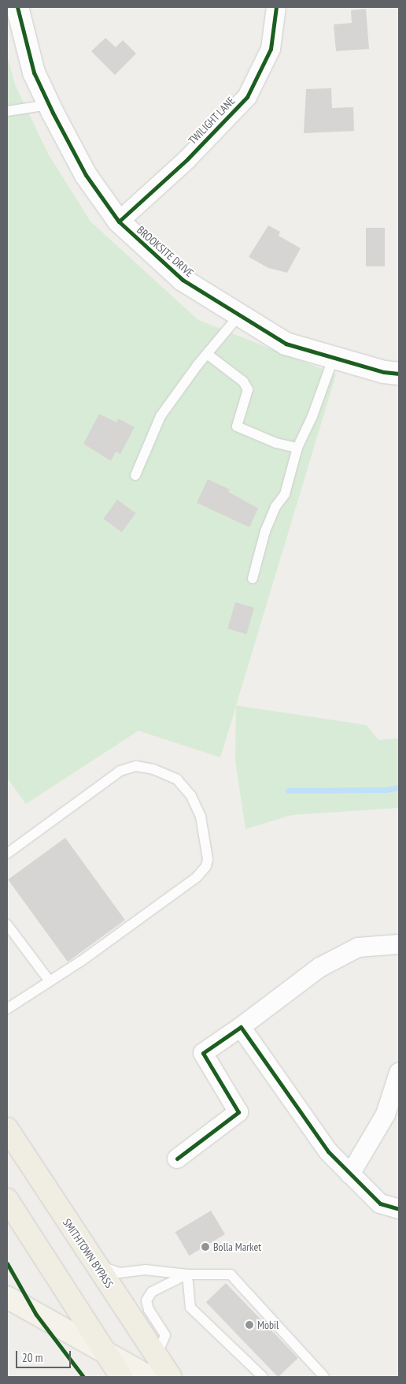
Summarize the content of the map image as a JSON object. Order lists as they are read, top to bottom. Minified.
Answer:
{"streets":{"highway":["SMITHTOWN BYPASS"],"street":["TWILIGHT LANE","BROOKSITE DRIVE"]},"crossings":[["TWILIGHT LANE","BROOKSITE DRIVE"]],"places":["Bolla Market","Mobil"],"scale_bar":"20 m"}
